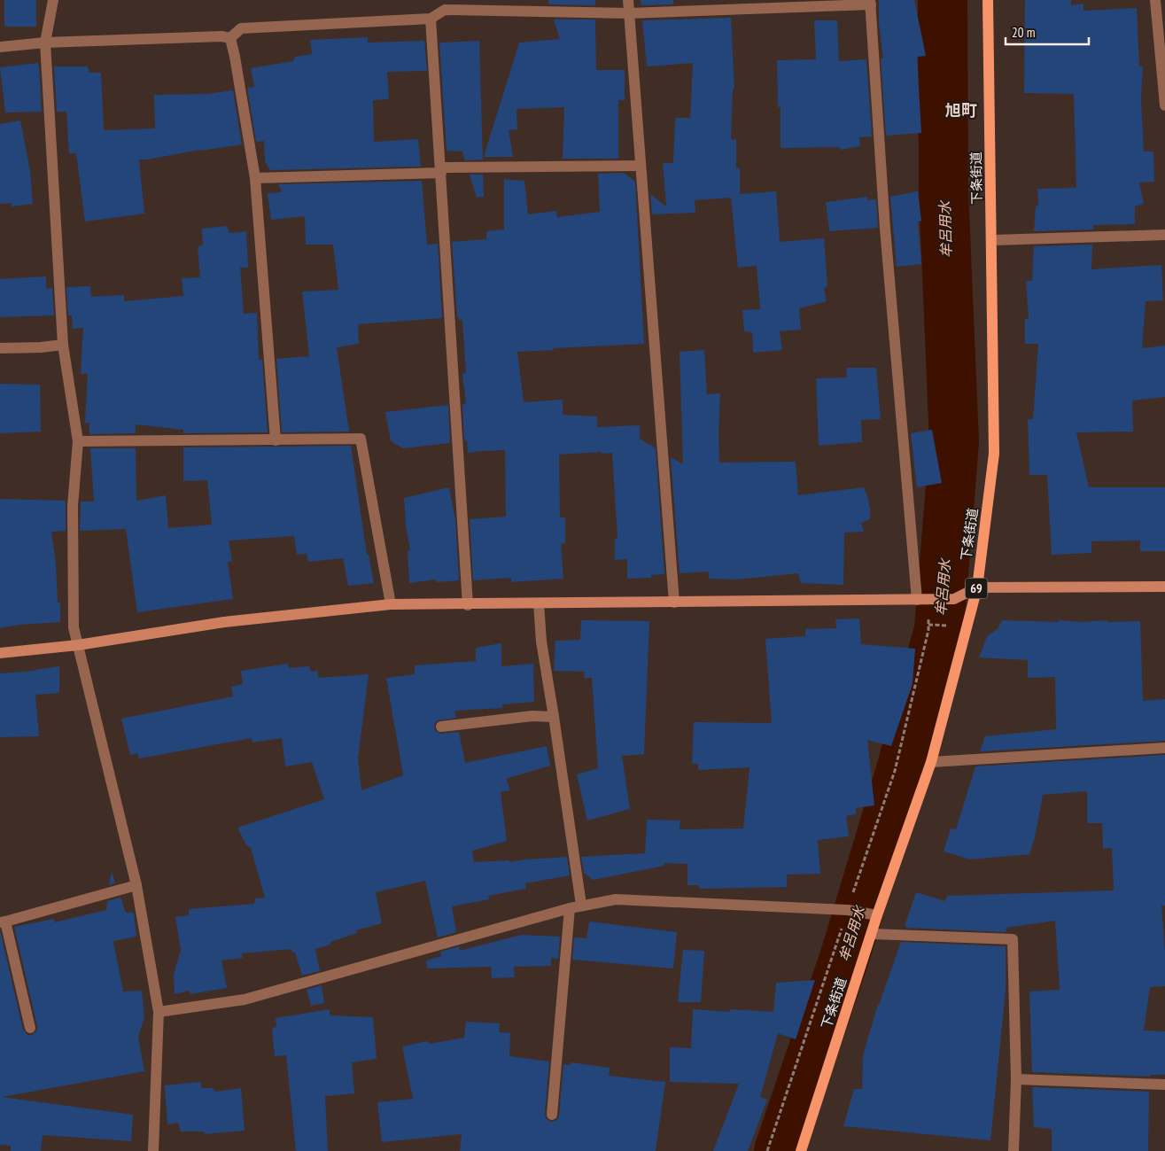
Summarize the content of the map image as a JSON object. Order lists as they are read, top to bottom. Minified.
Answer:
{"streets":{"main road":["下条街道","69"]},"districts":["旭町"],"water":["牟呂用水"],"scale_bar":"20 m"}
